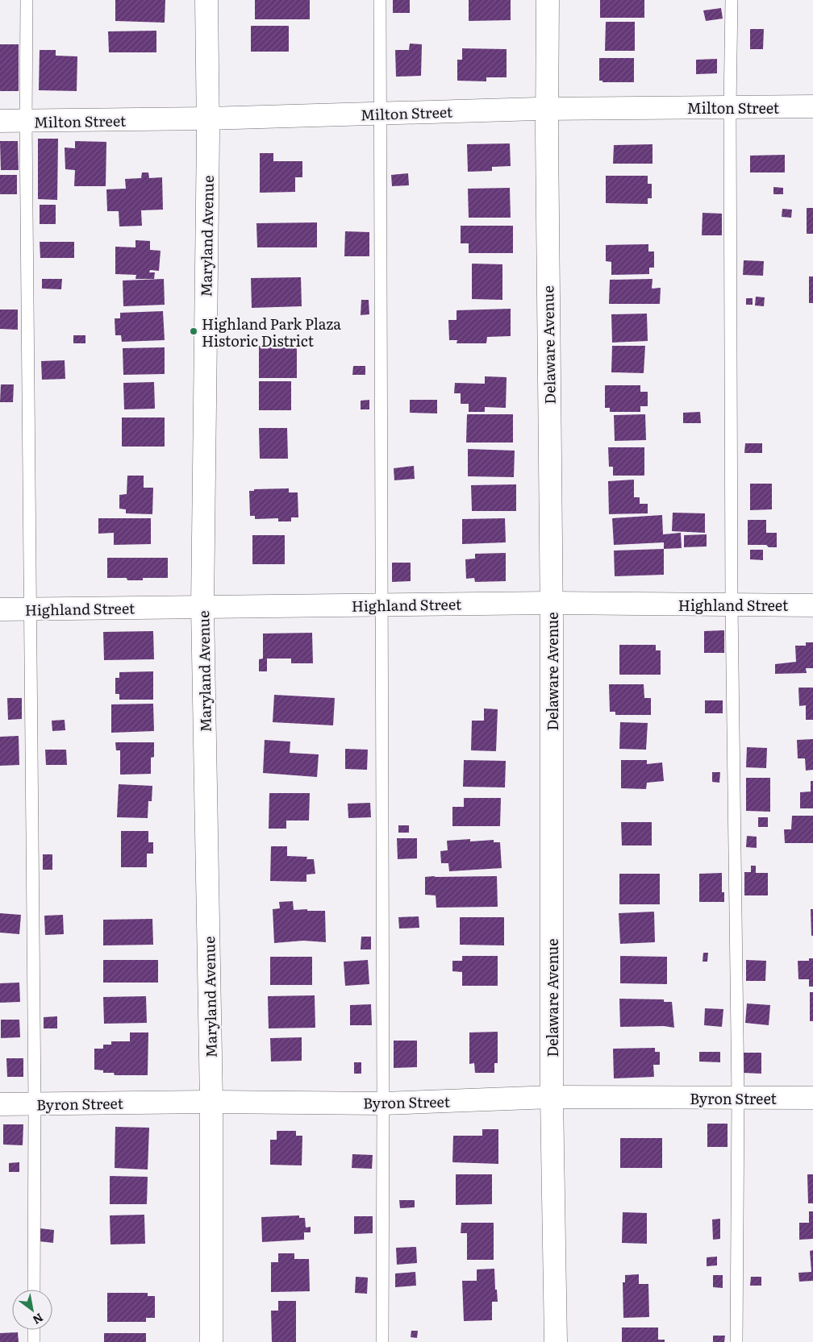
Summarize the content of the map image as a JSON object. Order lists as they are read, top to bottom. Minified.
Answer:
{"streets":{"street":["Milton Street","Maryland Avenue","Delaware Avenue","Highland Street","Byron Street"]},"crossings":[["Milton Street","Maryland Avenue"],["Milton Street","Delaware Avenue"],["Maryland Avenue","Highland Street"],["Maryland Avenue","Byron Street"],["Delaware Avenue","Highland Street"],["Delaware Avenue","Byron Street"]],"places":["Highland Park Plaza Historic District"],"north":"bottom right"}
